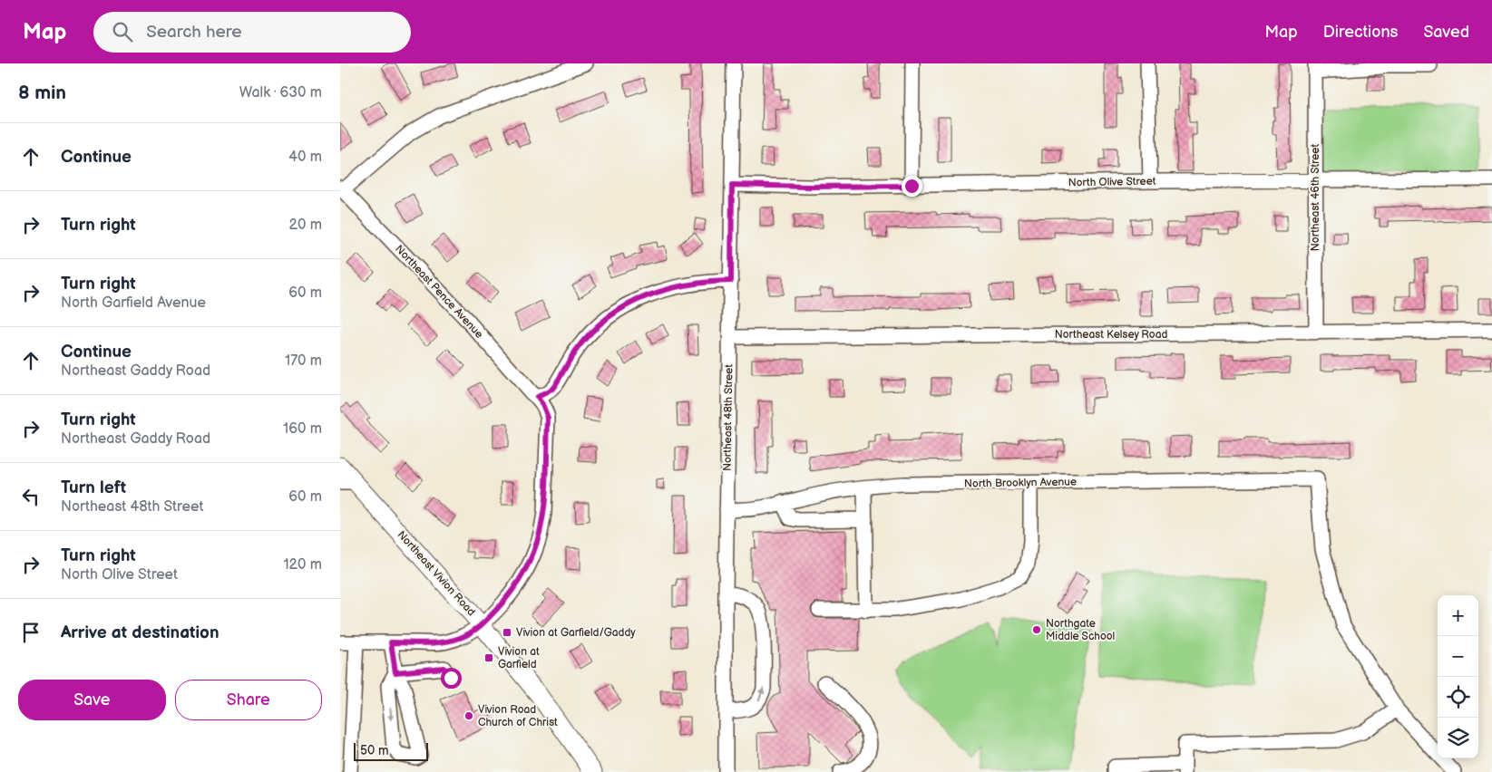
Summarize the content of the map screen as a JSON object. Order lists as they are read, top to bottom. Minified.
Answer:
{"streets":{"main road":["Northeast Vivion Road"],"street":["North Olive Street","Northeast 46th Street","Northeast Pence Avenue","Northeast Kelsey Road","Northeast 48th Street","North Brooklyn Avenue"]},"crossings":[["North Olive Street","Northeast 46th Street"],["North Olive Street","Northeast 48th Street"],["Northeast 46th Street","Northeast Kelsey Road"],["Northeast Pence Avenue","Northeast Vivion Road"],["Northeast Kelsey Road","Northeast 48th Street"],["Northeast 48th Street","North Brooklyn Avenue"]],"places":{"other":["Northgate Middle School","Vivion Road Church of Christ"],"transit":["Vivion at Garfield/Gaddy","Vivion at Garfield"]},"scale_bar":"50 m","page":{"header":"Map","search":"Search here","nav":["Map","Directions","Saved"],"heading":["8 min","Walk · 630 m"],"list":[["Continue","40 m"],["Turn right","20 m"],["Turn right","North Garfield Avenue","60 m"],["Continue","Northeast Gaddy Road","170 m"],["Turn right","Northeast Gaddy Road","160 m"],["Turn left","Northeast 48th Street","60 m"],["Turn right","North Olive Street","120 m"],"Arrive at destination"],"map_buttons":["+","−"],"buttons":["Save","Share"],"scale":"50 m"}}
